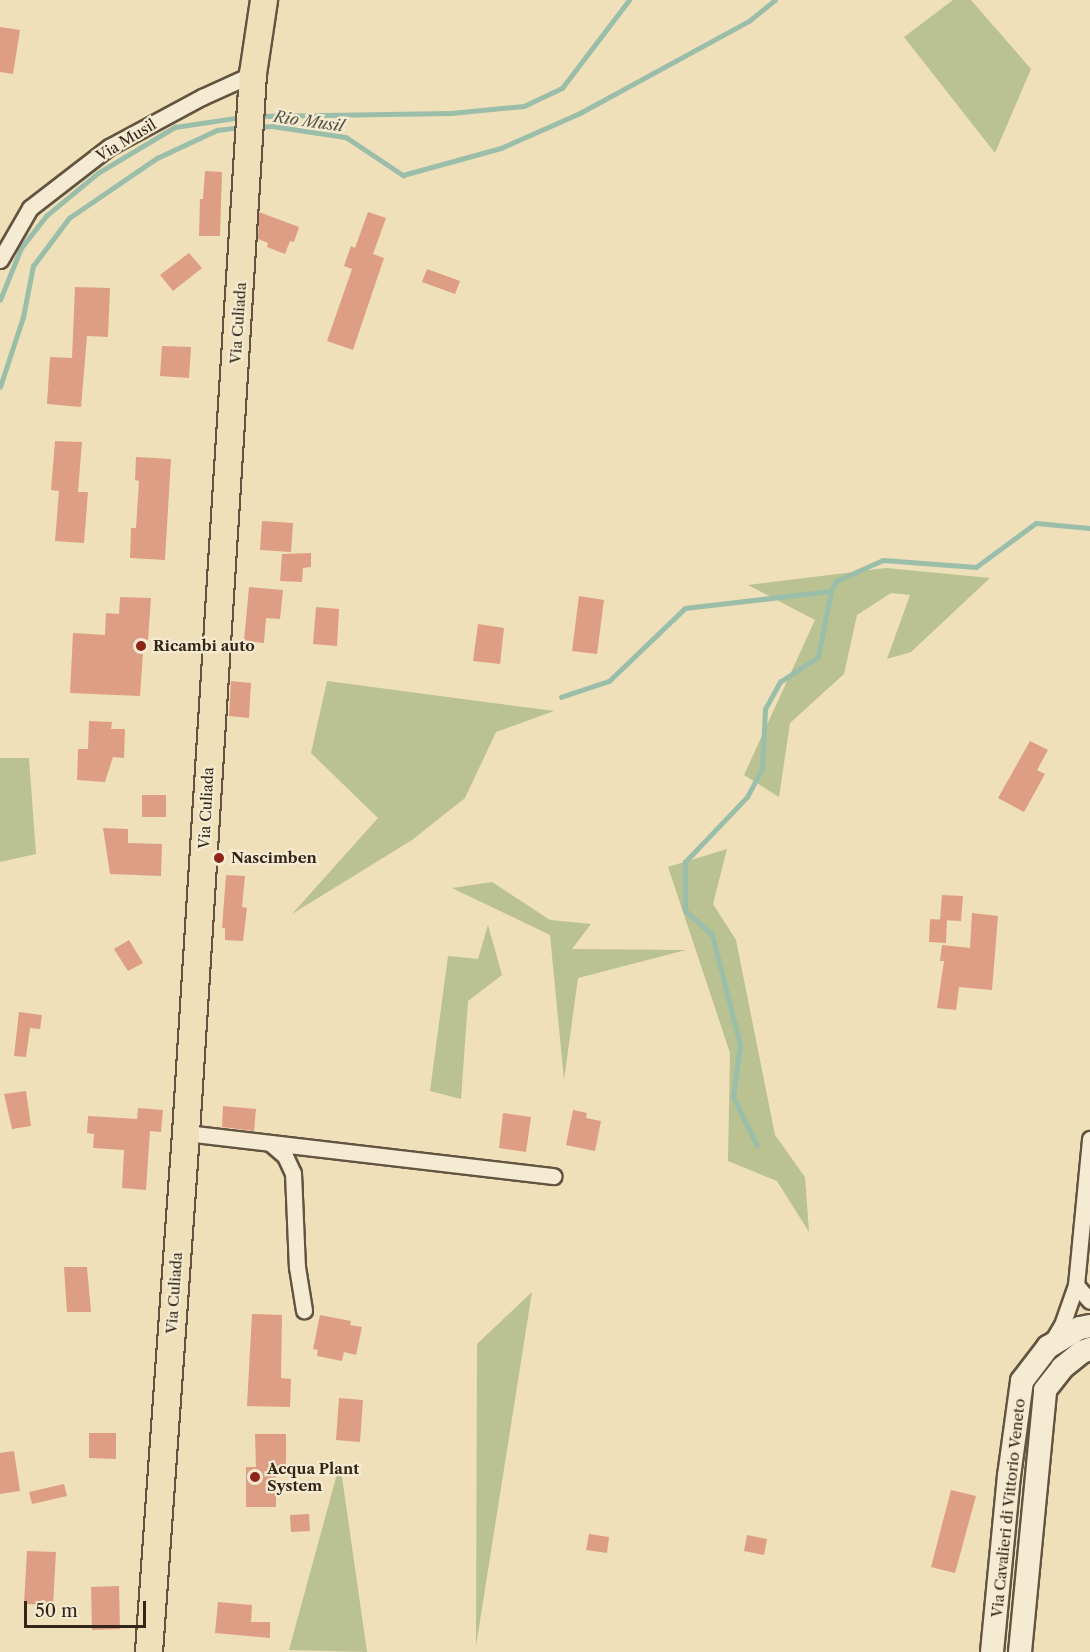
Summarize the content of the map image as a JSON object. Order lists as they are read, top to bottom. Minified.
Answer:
{"streets":{"main road":["Via Culiada"],"street":["Via Musil","Via Cavalieri di Vittorio Veneto"]},"crossings":[["Via Musil","Via Culiada"]],"water":["Rio Musil"],"places":["Ricambi auto","Nascimben","Acqua Plant System"],"scale_bar":"50 m"}
